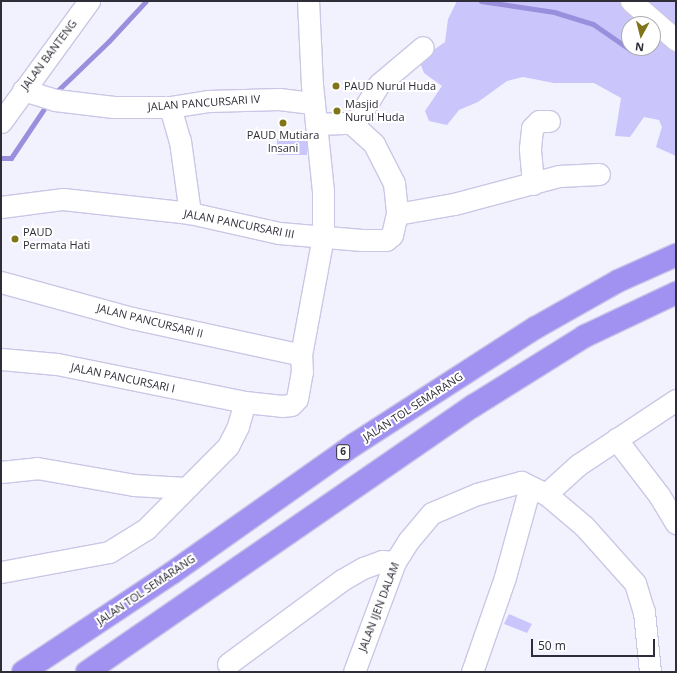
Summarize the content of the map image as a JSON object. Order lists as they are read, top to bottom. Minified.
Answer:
{"streets":{"highway":["JALAN TOL SEMARANG","6"],"street":["JALAN BANTENG","JALAN PANCURSARI IV","JALAN PANCURSARI III","JALAN PANCURSARI II","JALAN PANCURSARI I","JALAN IJEN DALAM"]},"crossings":[["JALAN BANTENG","JALAN PANCURSARI IV"],["JALAN PANCURSARI IV","JALAN PANCURSARI I"],["JALAN PANCURSARI III","JALAN PANCURSARI I"],["JALAN PANCURSARI II","JALAN PANCURSARI I"]],"places":["PAUD Nurul Huda","Masjid Nurul Huda","PAUD Mutiara Insani","PAUD Permata Hati"],"scale_bar":"50 m","north":"bottom"}
